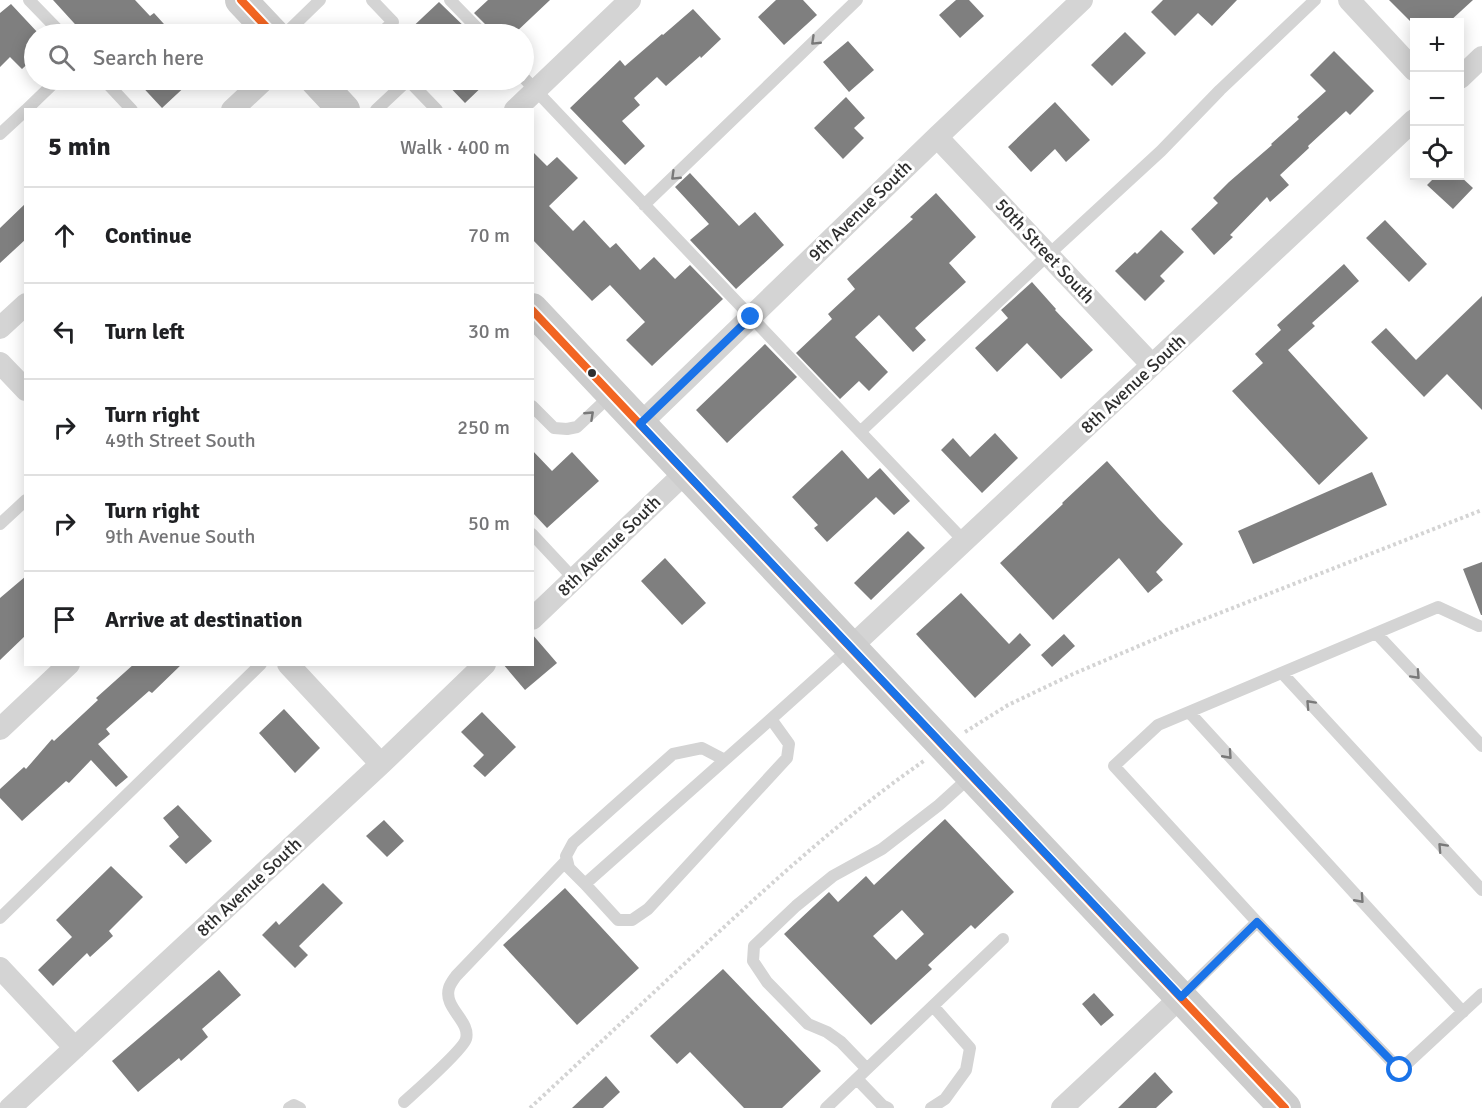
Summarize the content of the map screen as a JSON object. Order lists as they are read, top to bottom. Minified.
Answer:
{"streets":{"street":["9th Avenue South","50th Street South","8th Avenue South"]},"crossings":[["9th Avenue South","50th Street South"],["50th Street South","8th Avenue South"]],"page":{"map_buttons":["+","−"],"search":"Search here","heading":["5 min","Walk · 400 m"],"list":[["Continue","70 m"],["Turn left","30 m"],["Turn right","49th Street South","250 m"],["Turn right","9th Avenue South","50 m"],"Arrive at destination"]}}
